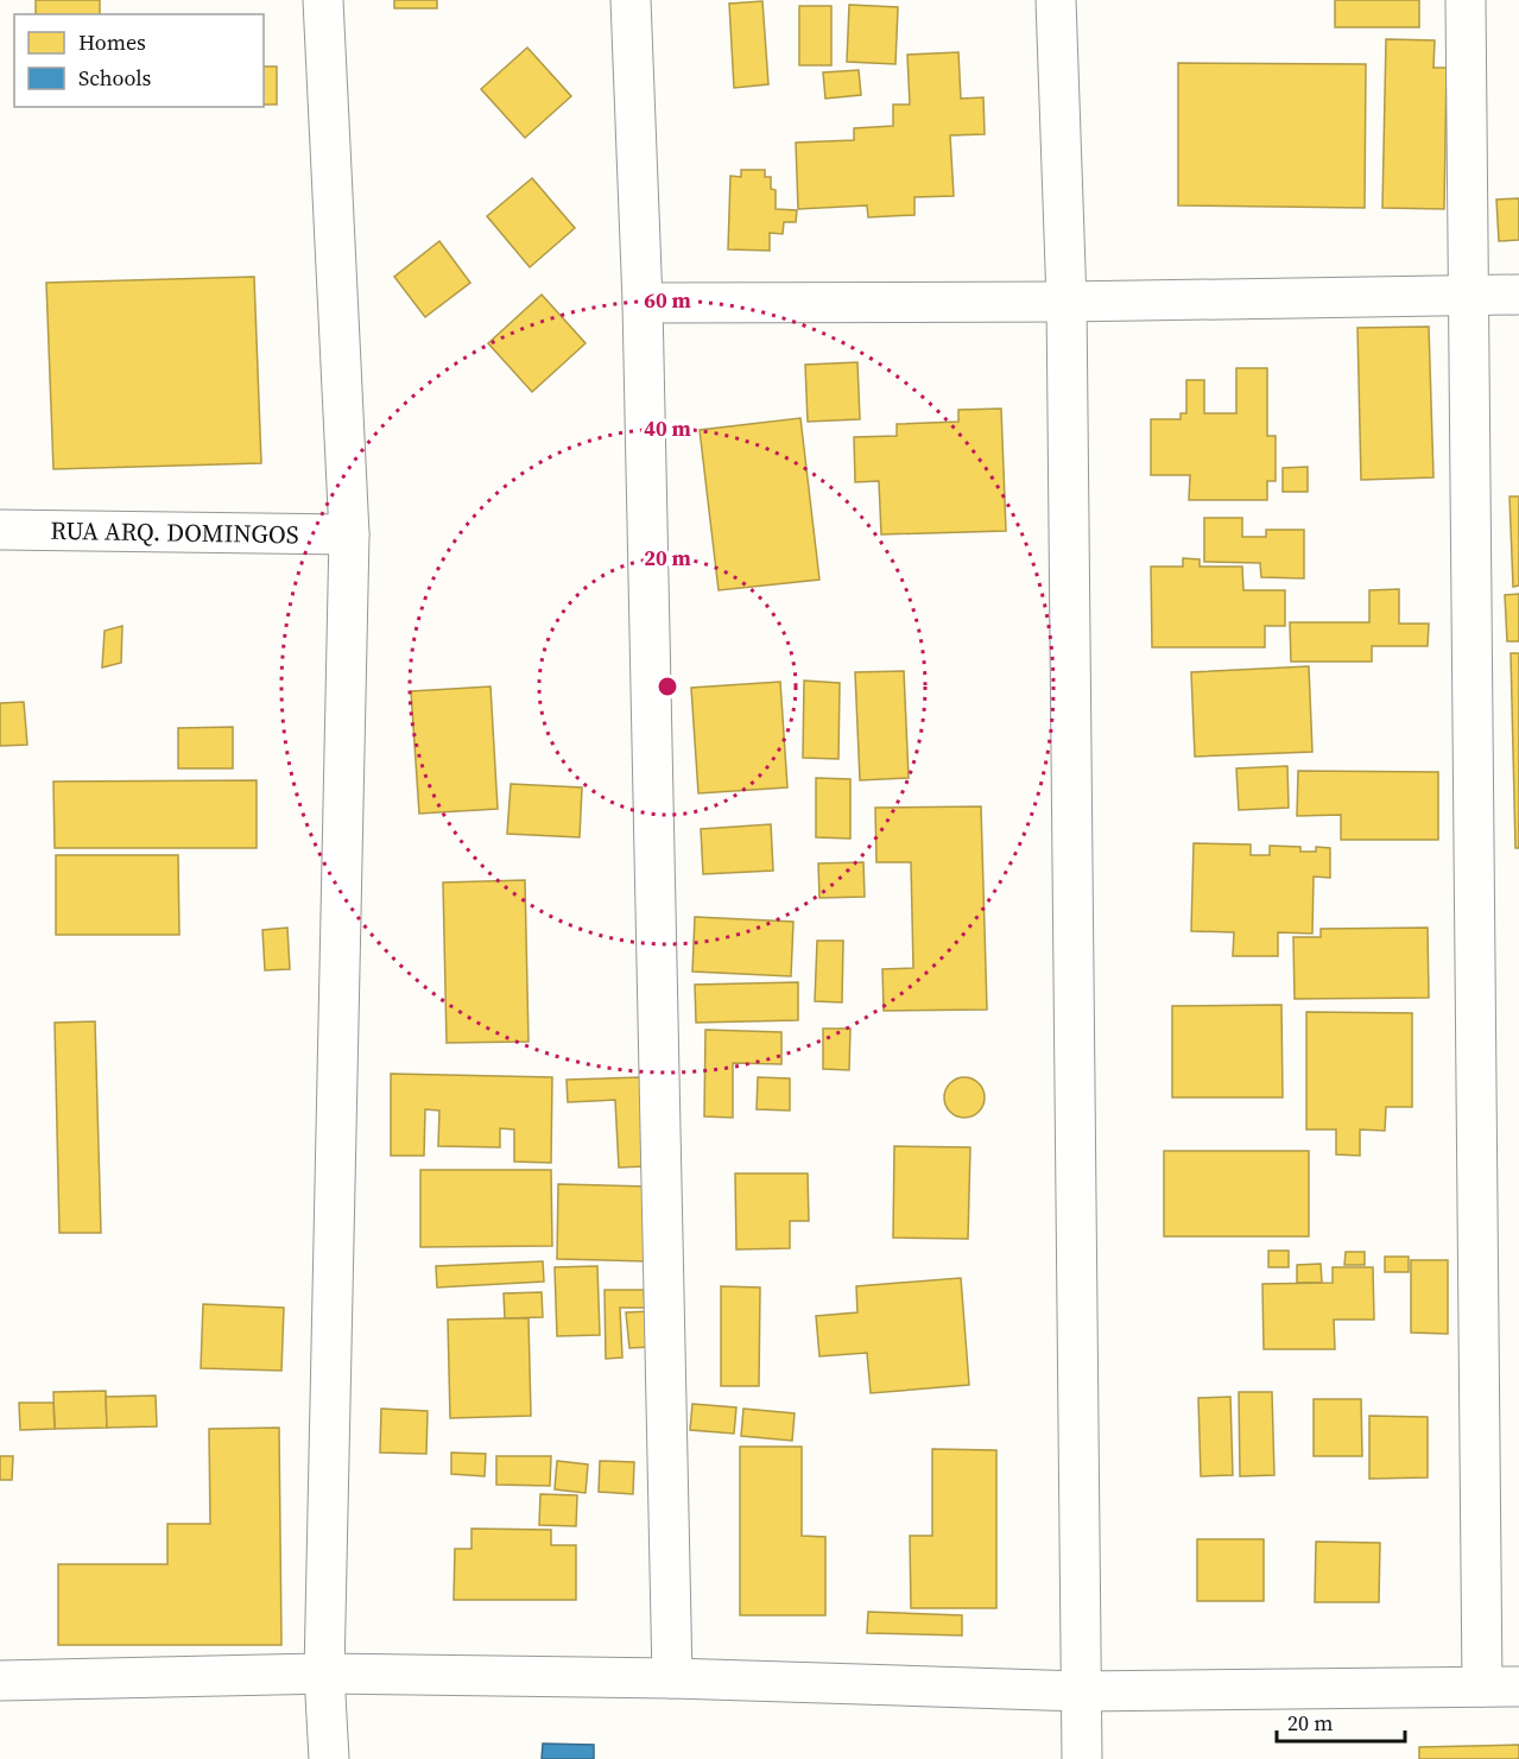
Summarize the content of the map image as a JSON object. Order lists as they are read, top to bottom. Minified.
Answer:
{"streets":{"street":["RUA ARQ. DOMINGOS"]},"legend":["Homes","Schools"],"scale_bar":"20 m","rings":["60 m","40 m","20 m"]}
